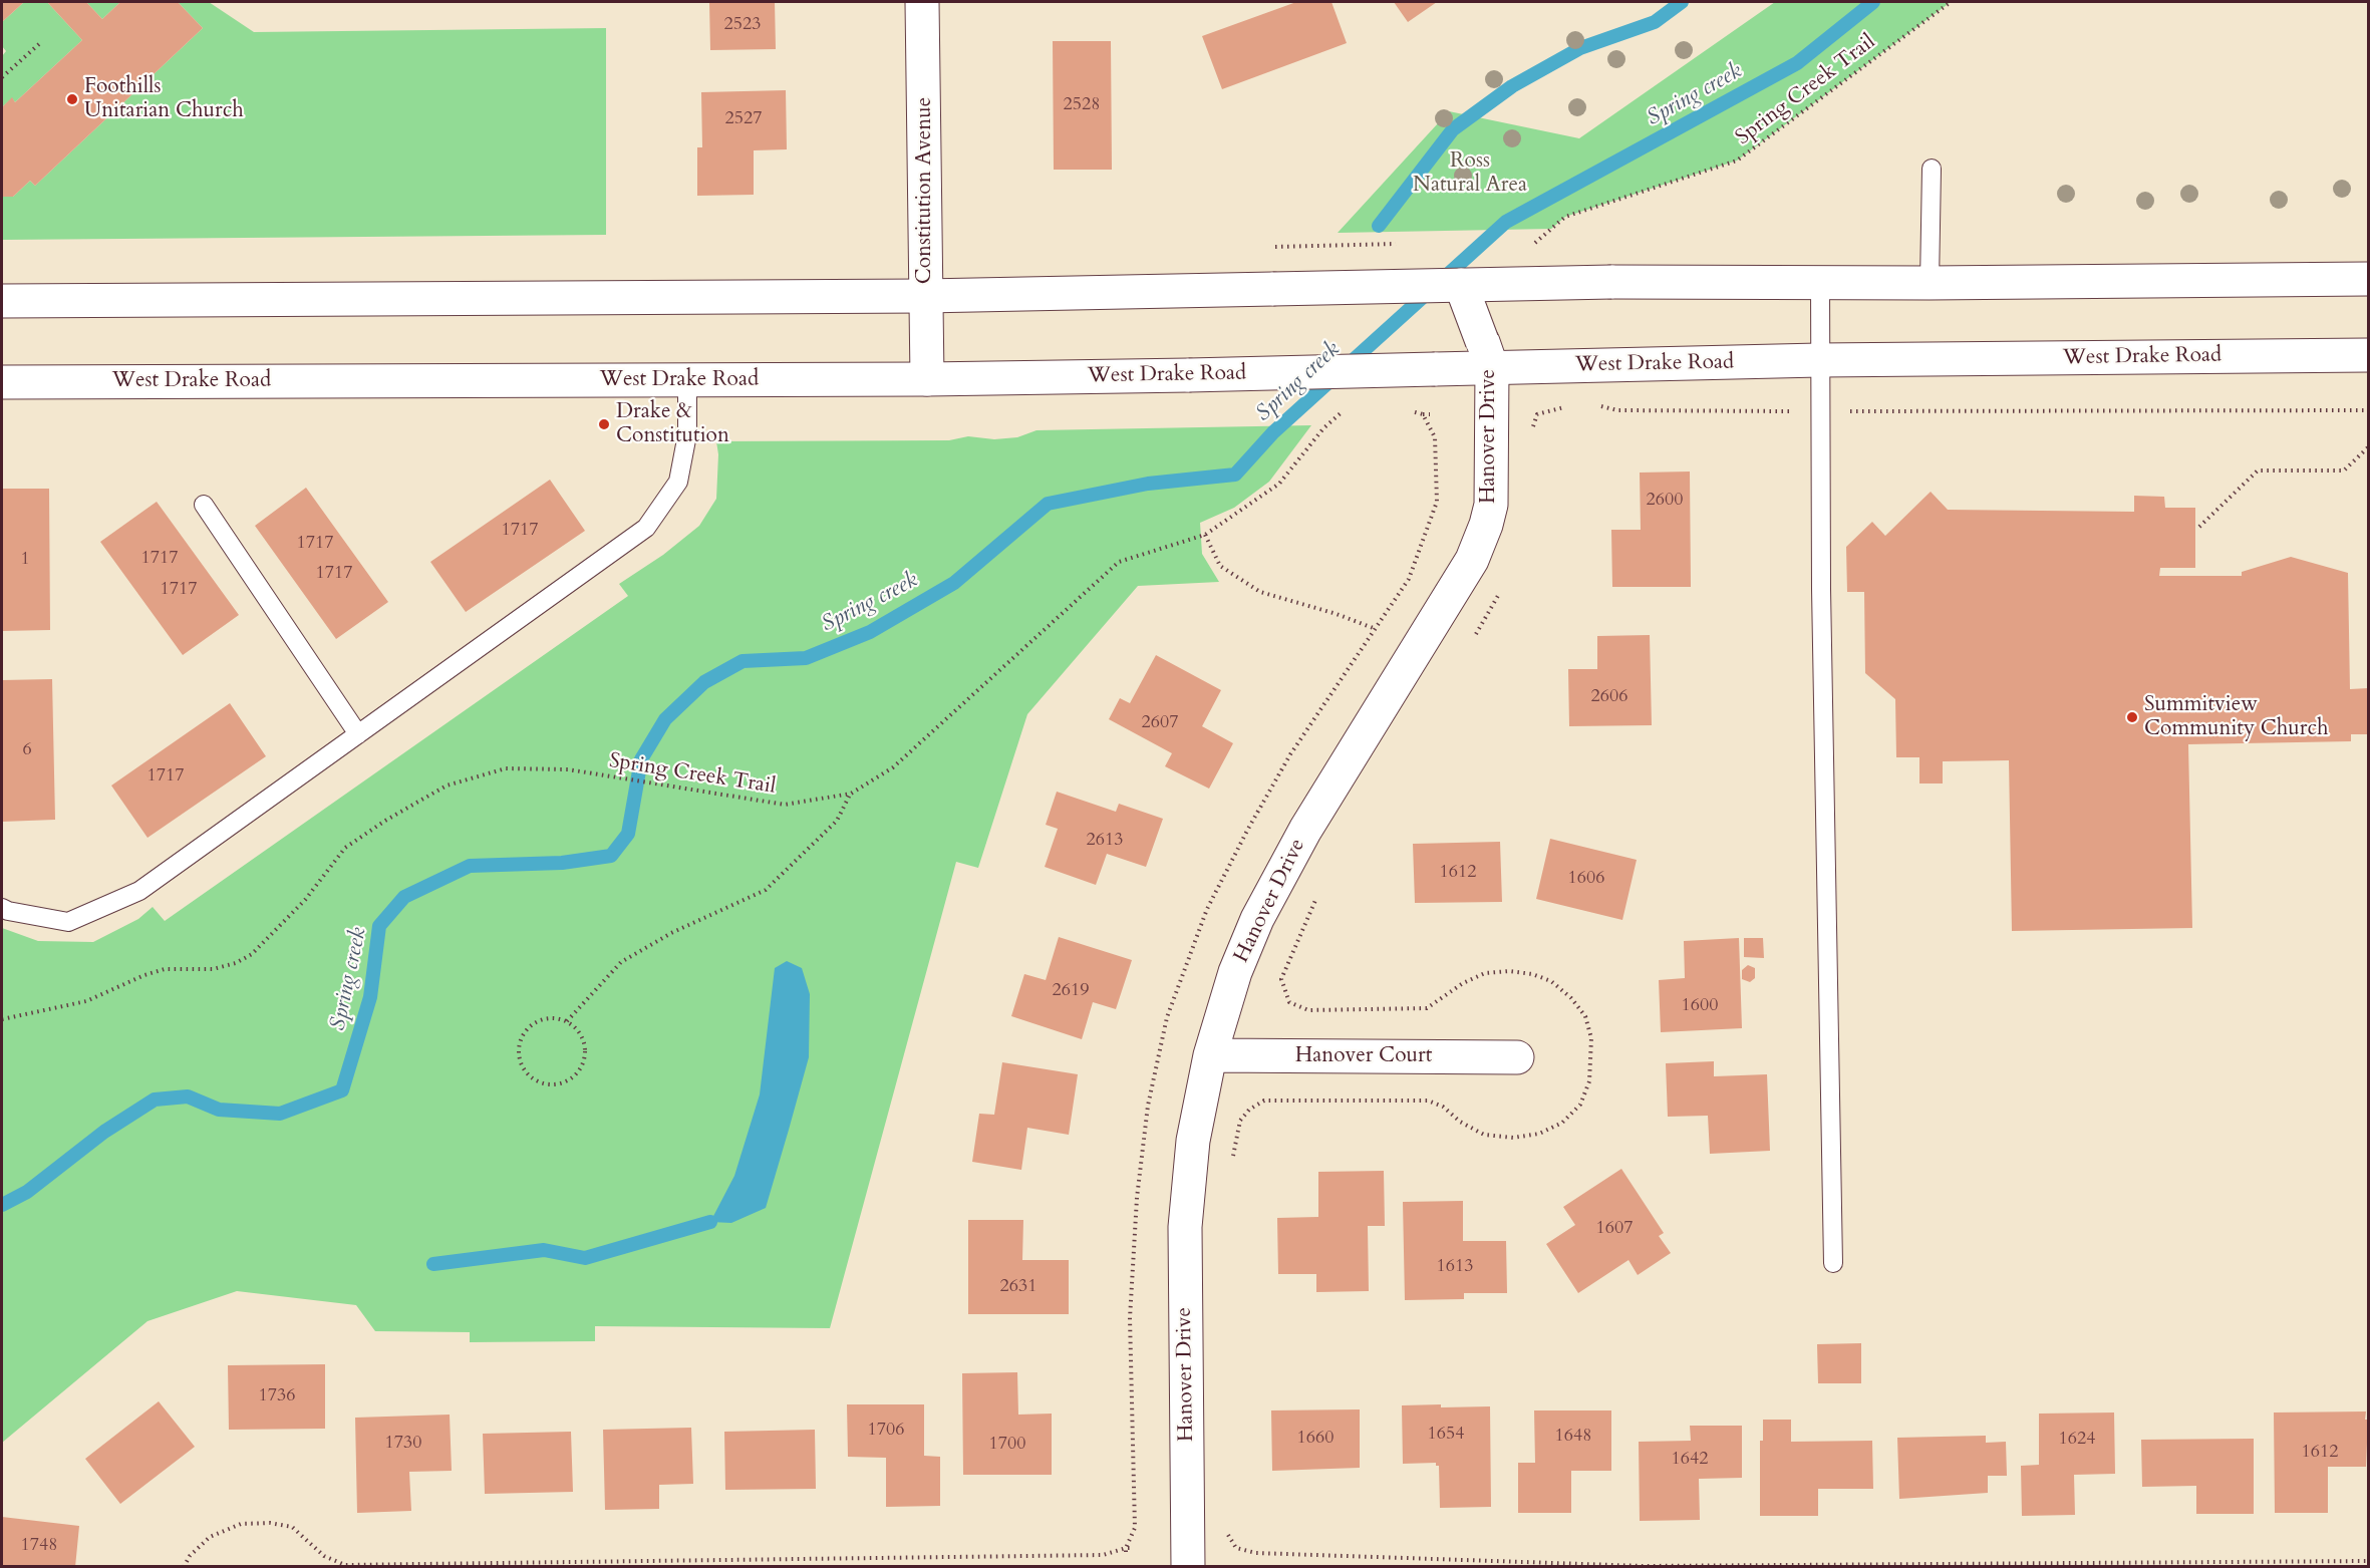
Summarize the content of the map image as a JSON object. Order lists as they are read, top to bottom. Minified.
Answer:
{"streets":{"main road":["Constitution Avenue","West Drake Road","Hanover Drive","Hanover Court"],"path":["Spring Creek Trail"]},"crossings":[["Constitution Avenue","West Drake Road"],["West Drake Road","Hanover Drive"],["Hanover Drive","Hanover Court"]],"water":["Spring creek"],"parks":["Ross Natural Area"],"places":["Foothills Unitarian Church","Drake & Constitution","Summitview Community Church"],"house_numbers":["2523","2528","2527","2600","1717","1717","1717","1","1717","1717","2606","2607","6","1717","2613","1612","1606","2619","1600","1607","1613","2631","1736","1706","1654","1648","1660","1624","1730","1700","1612","1642","1748"]}
